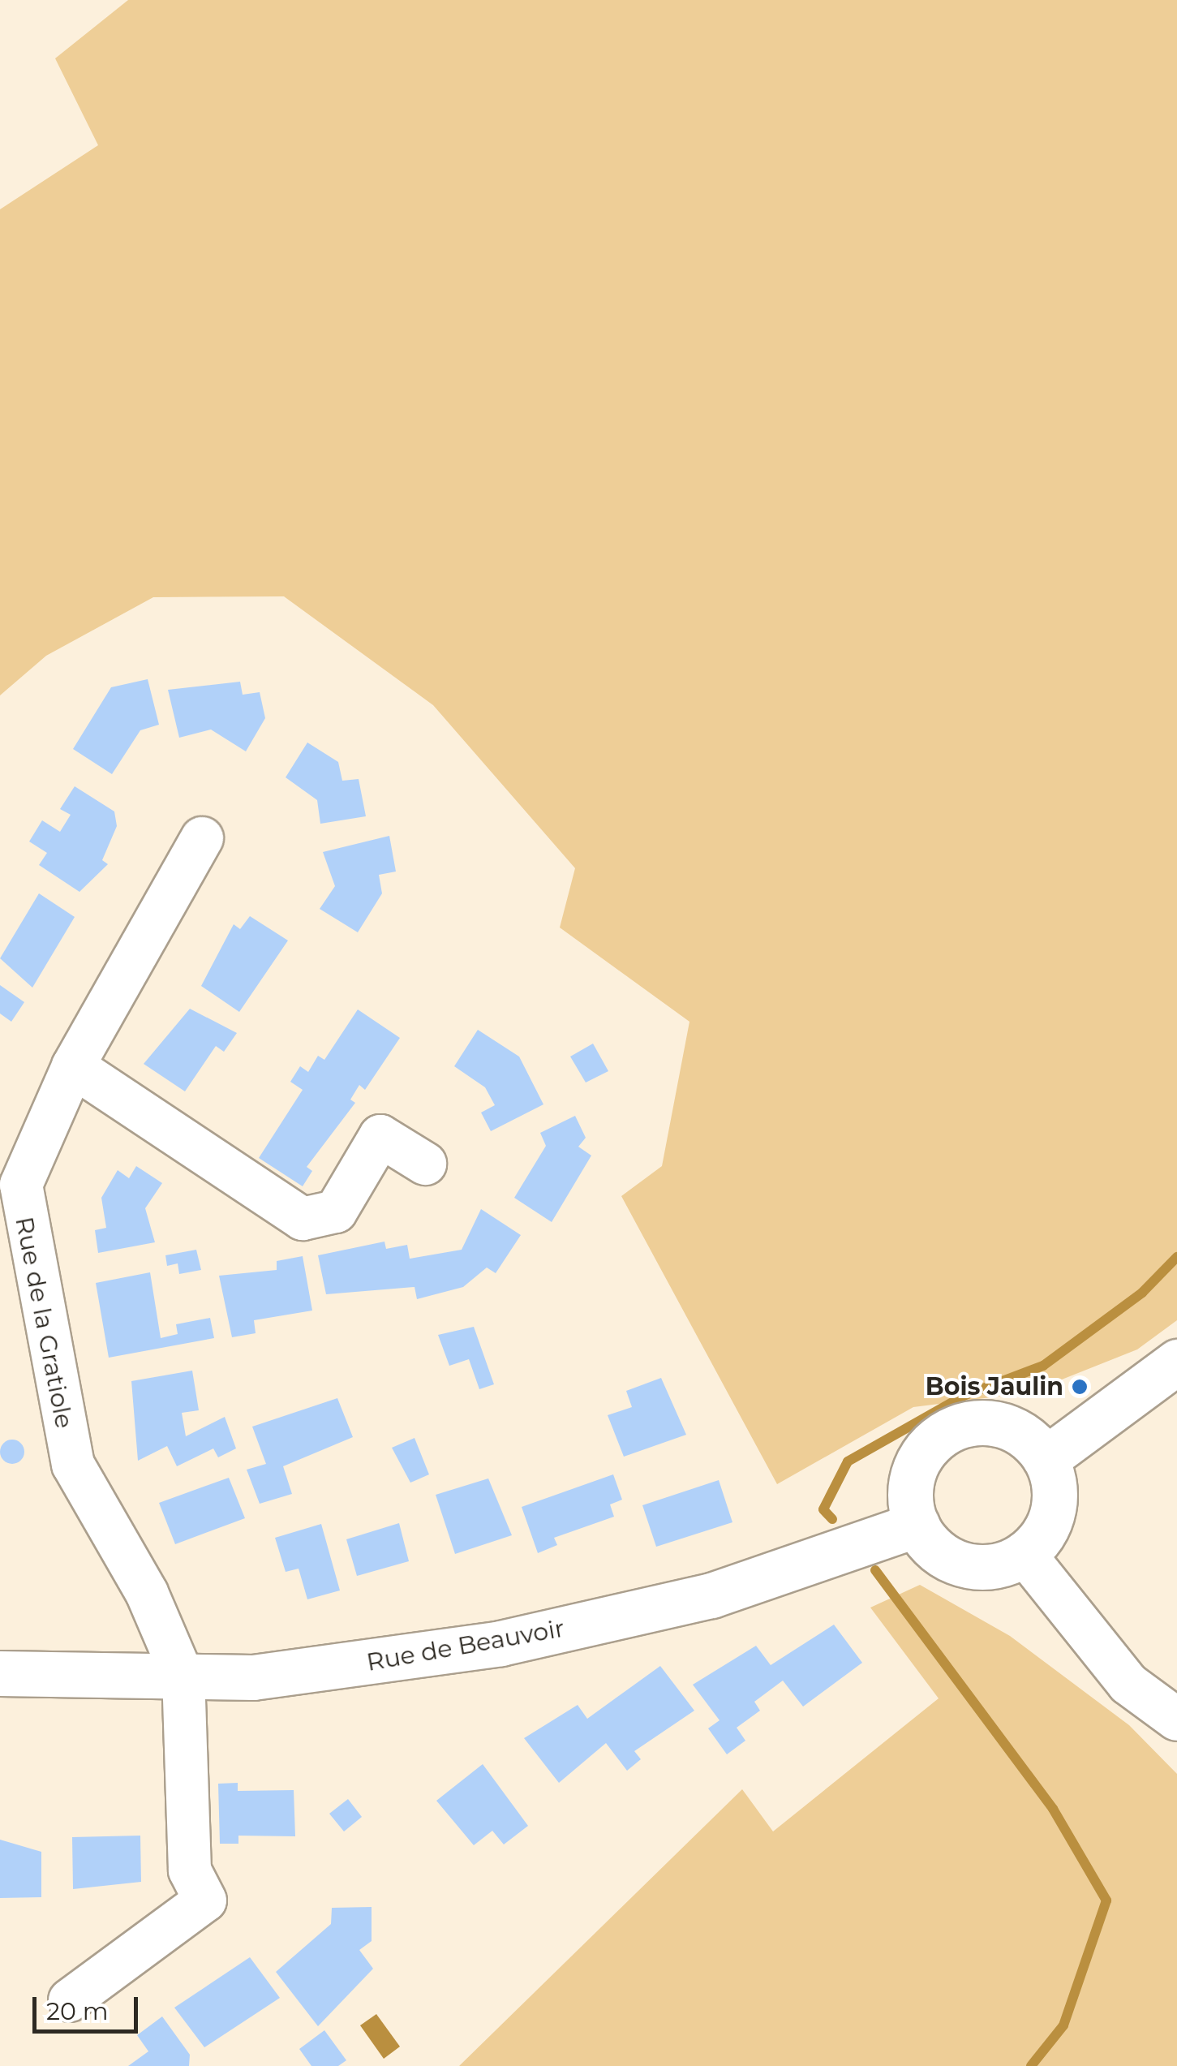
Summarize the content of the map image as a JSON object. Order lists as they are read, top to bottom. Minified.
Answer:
{"streets":{"street":["Rue de la Gratiole","Rue de Beauvoir"]},"crossings":[["Rue de la Gratiole","Rue de Beauvoir"]],"places":["Bois Jaulin"],"scale_bar":"20 m"}
